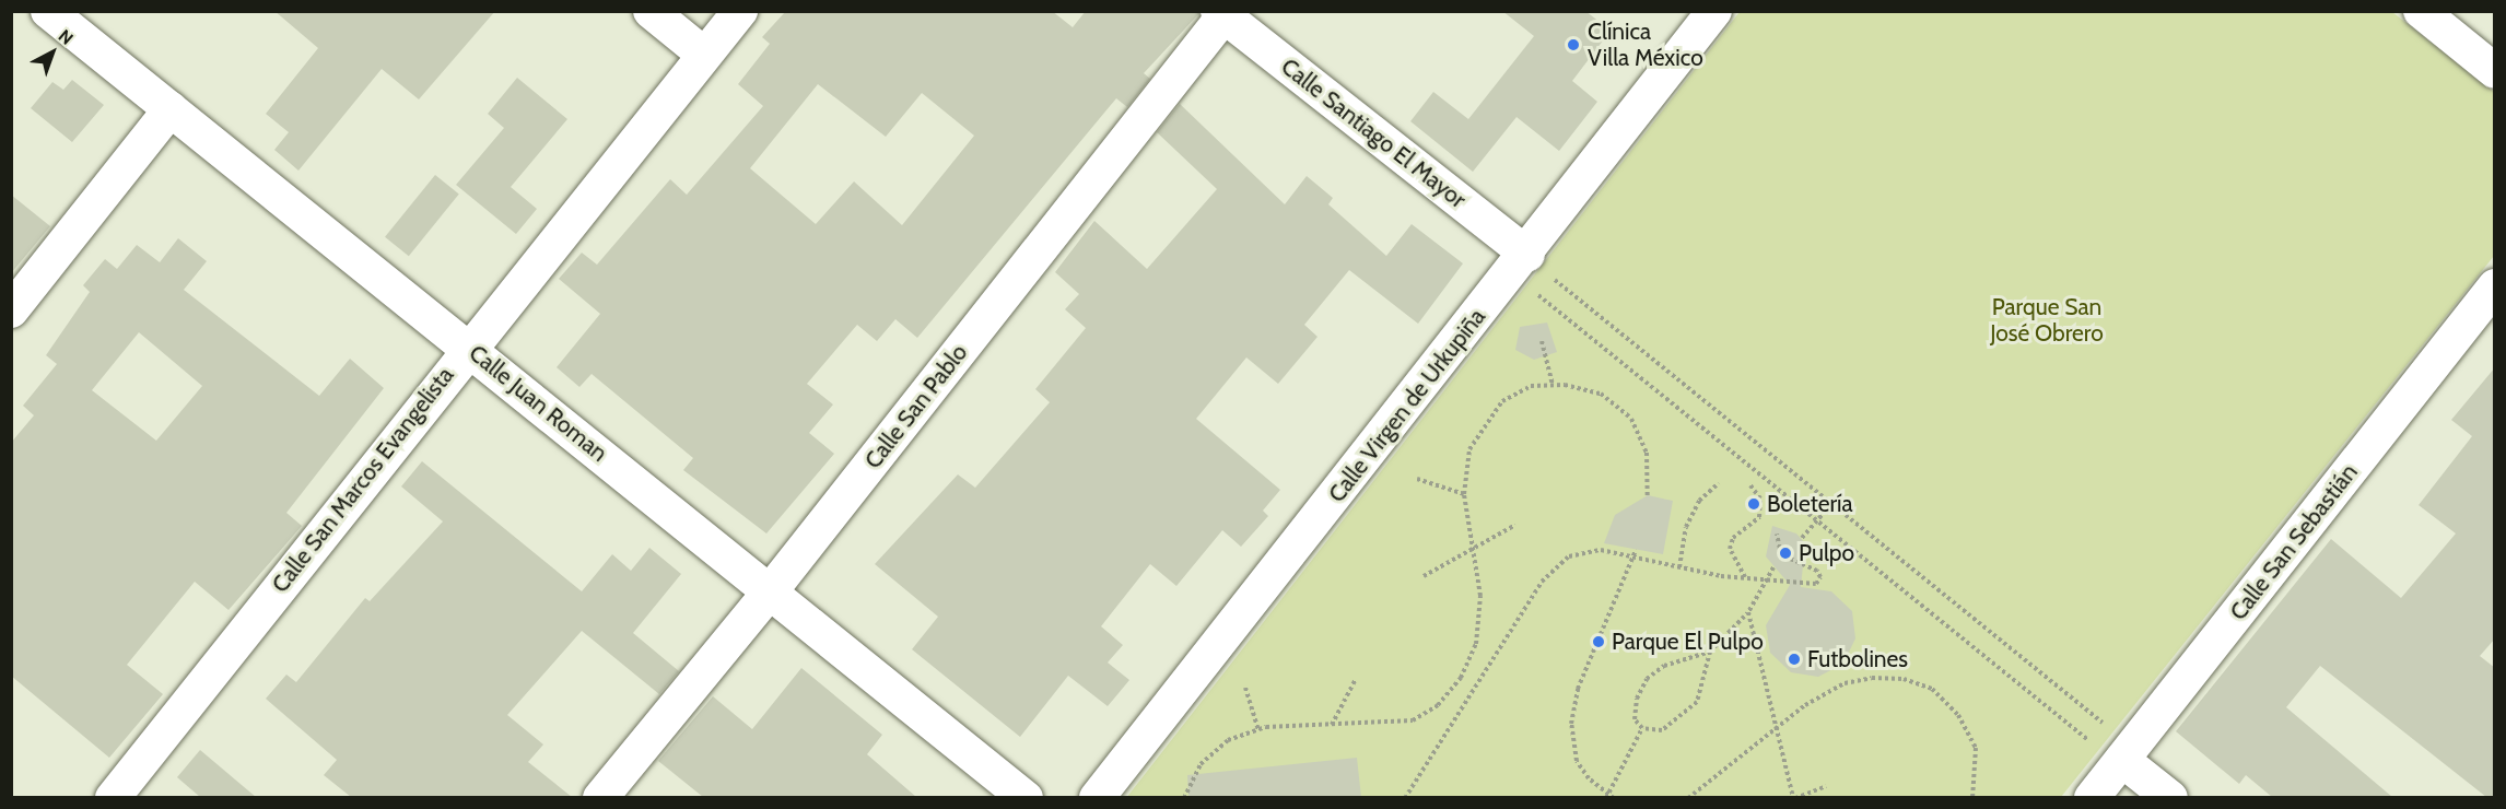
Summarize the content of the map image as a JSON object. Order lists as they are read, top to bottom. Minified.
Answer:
{"streets":{"street":["Calle Santiago El Mayor","Calle Juan Roman","Calle Virgen de Urkupiña","Calle San Pablo","Calle San Marcos Evangelista","Calle San Sebastián"]},"crossings":[["Calle Santiago El Mayor","Calle Virgen de Urkupiña"],["Calle Santiago El Mayor","Calle San Pablo"],["Calle Juan Roman","Calle San Pablo"],["Calle Juan Roman","Calle San Marcos Evangelista"]],"parks":["Parque San José Obrero"],"places":["Clínica Villa México","Boletería","Pulpo","Parque El Pulpo","Futbolines"],"north":"top right"}
